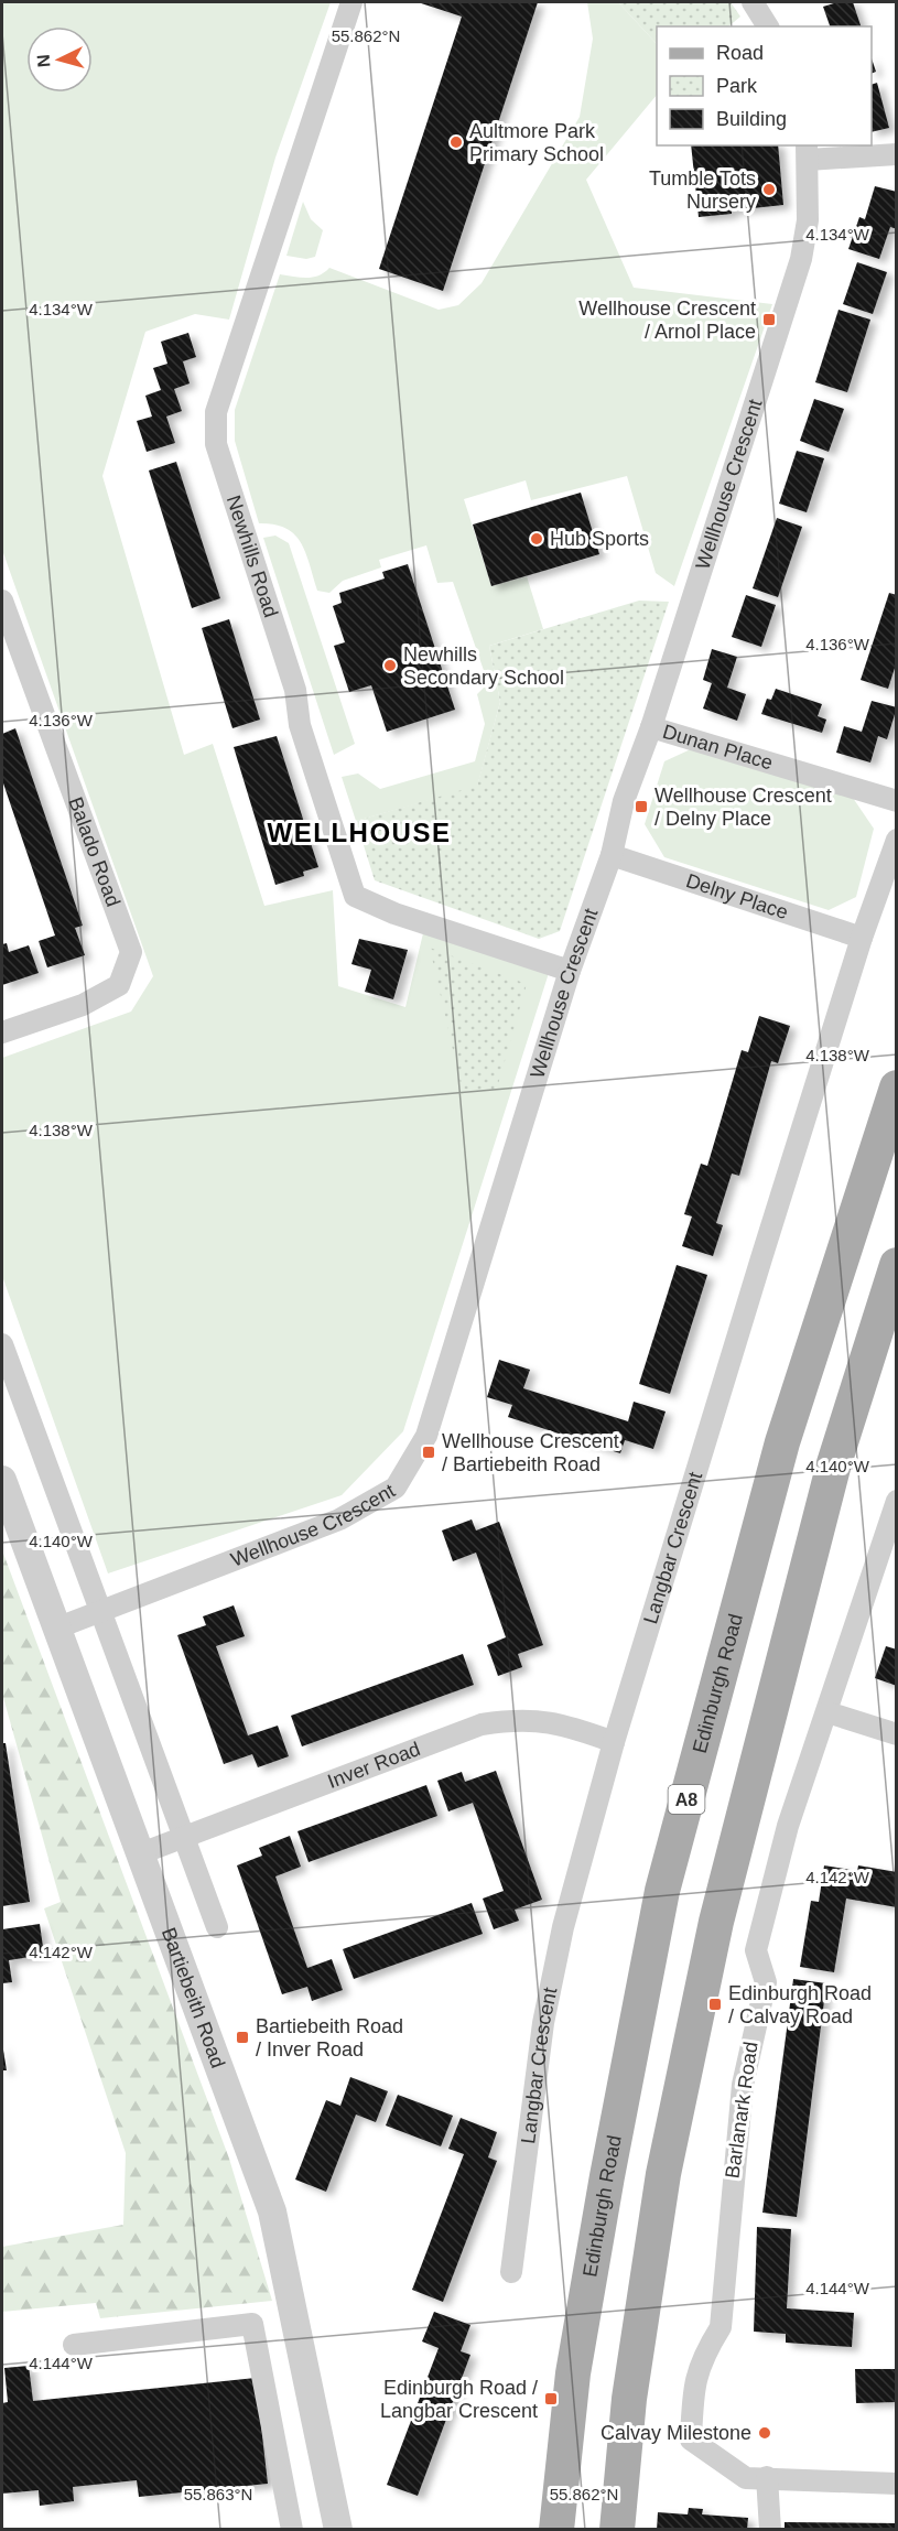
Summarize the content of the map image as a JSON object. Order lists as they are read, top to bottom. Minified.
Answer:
{"streets":{"main road":["Edinburgh Road","A8"],"street":["Wellhouse Crescent","Newhills Road","Dunan Place","Balado Road","Delny Place","Langbar Crescent","Inver Road","Bartiebeith Road","Barlanark Road"]},"crossings":[["Wellhouse Crescent","Newhills Road"],["Wellhouse Crescent","Dunan Place"],["Wellhouse Crescent","Delny Place"],["Wellhouse Crescent","Bartiebeith Road"],["Delny Place","Langbar Crescent"],["Langbar Crescent","Inver Road"],["Inver Road","Bartiebeith Road"]],"districts":["WELLHOUSE"],"places":{"other":["Aultmore Park Primary School","Tumble Tots Nursery","Hub Sports","Newhills Secondary School","Calvay Milestone"],"transit":["Wellhouse Crescent / Arnol Place","Wellhouse Crescent / Delny Place","Wellhouse Crescent / Bartiebeith Road","Edinburgh Road / Calvay Road","Bartiebeith Road / Inver Road","Edinburgh Road / Langbar Crescent"]},"legend":["Road","Park","Building"],"north":"left","coordinates":["55.862°N","4.134°W","4.136°W","4.138°W","4.140°W","4.142°W","4.144°W","55.863°N"]}
